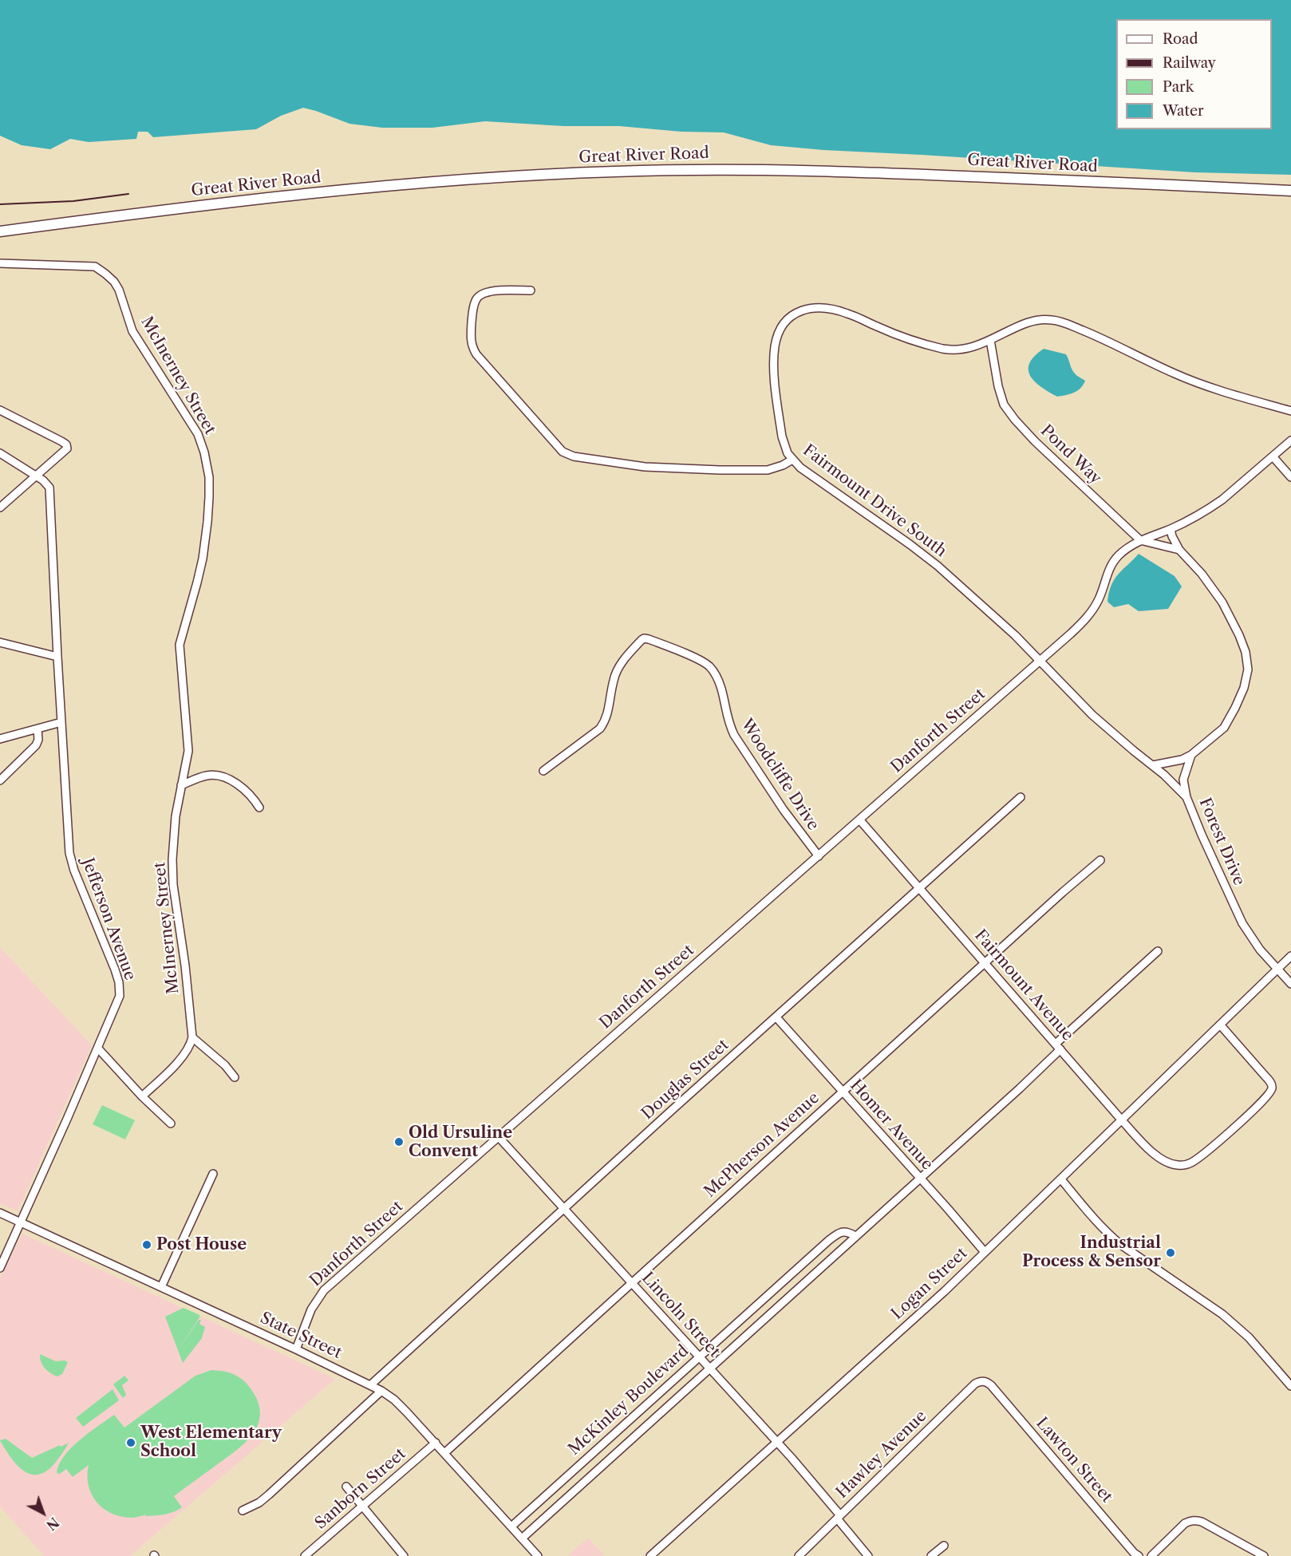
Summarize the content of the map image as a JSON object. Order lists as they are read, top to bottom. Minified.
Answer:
{"streets":{"main road":["Great River Road"],"street":["McInerney Street","Pond Way","Fairmount Drive South","Danforth Street","Woodcliffe Drive","Forest Drive","Jefferson Avenue","Fairmount Avenue","Douglas Street","Homer Avenue","McPherson Avenue","Logan Street","Lincoln Street","State Street","McKinley Boulevard","Hawley Avenue","Lawton Street","Sanborn Street"]},"crossings":[["Pond Way","Fairmount Drive South"],["Pond Way","Danforth Street"],["Fairmount Drive South","Danforth Street"],["Fairmount Drive South","Forest Drive"],["Danforth Street","Woodcliffe Drive"],["Danforth Street","Forest Drive"],["Danforth Street","Fairmount Avenue"],["Danforth Street","Lincoln Street"],["Danforth Street","State Street"],["Forest Drive","Logan Street"],["Jefferson Avenue","State Street"],["Fairmount Avenue","Douglas Street"],["Fairmount Avenue","McPherson Avenue"],["Fairmount Avenue","Logan Street"],["Fairmount Avenue","McKinley Boulevard"],["Douglas Street","Homer Avenue"],["Douglas Street","Lincoln Street"],["Douglas Street","State Street"],["Homer Avenue","McPherson Avenue"],["Homer Avenue","Logan Street"],["Homer Avenue","McKinley Boulevard"],["McPherson Avenue","Lincoln Street"],["McPherson Avenue","State Street"],["Logan Street","Lincoln Street"],["Lincoln Street","McKinley Boulevard"],["Lincoln Street","Hawley Avenue"],["State Street","McKinley Boulevard"],["State Street","Sanborn Street"],["Hawley Avenue","Lawton Street"]],"places":["Old Ursuline Convent","Post House","Industrial Process & Sensor","West Elementary School"],"legend":["Road","Railway","Park","Water"],"north":"bottom right"}
